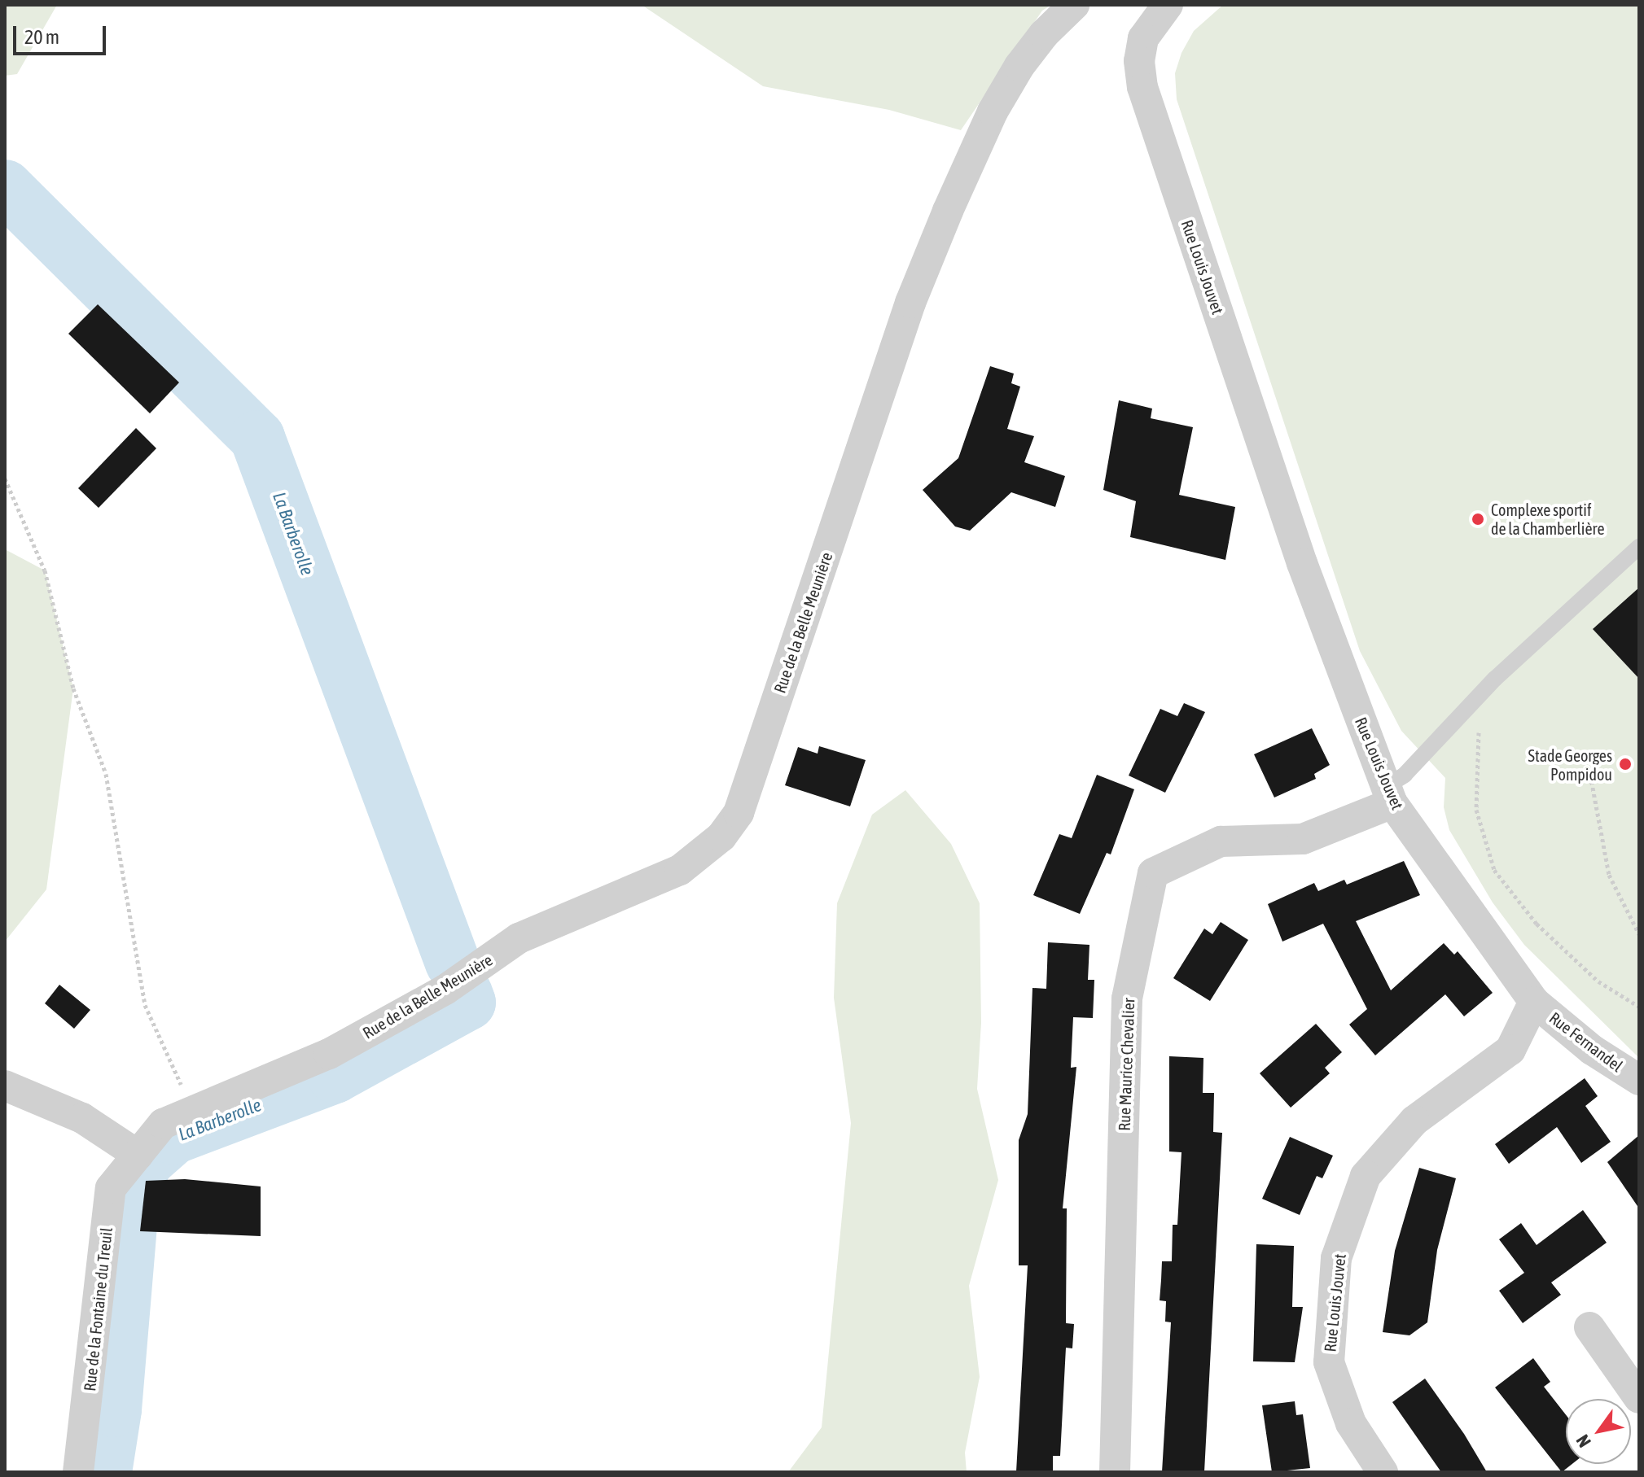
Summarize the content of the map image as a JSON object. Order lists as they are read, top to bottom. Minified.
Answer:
{"streets":{"street":["Rue Louis Jouvet","Rue de la Belle Meunière","Rue Fernandel","Rue Maurice Chevalier","Rue de la Fontaine du Treuil"]},"crossings":[["Rue Louis Jouvet","Rue Fernandel"],["Rue Louis Jouvet","Rue Maurice Chevalier"]],"water":["La Barberolle"],"places":["Complexe sportif de la Chamberlière","Stade Georges Pompidou"],"scale_bar":"20 m","north":"bottom left"}
